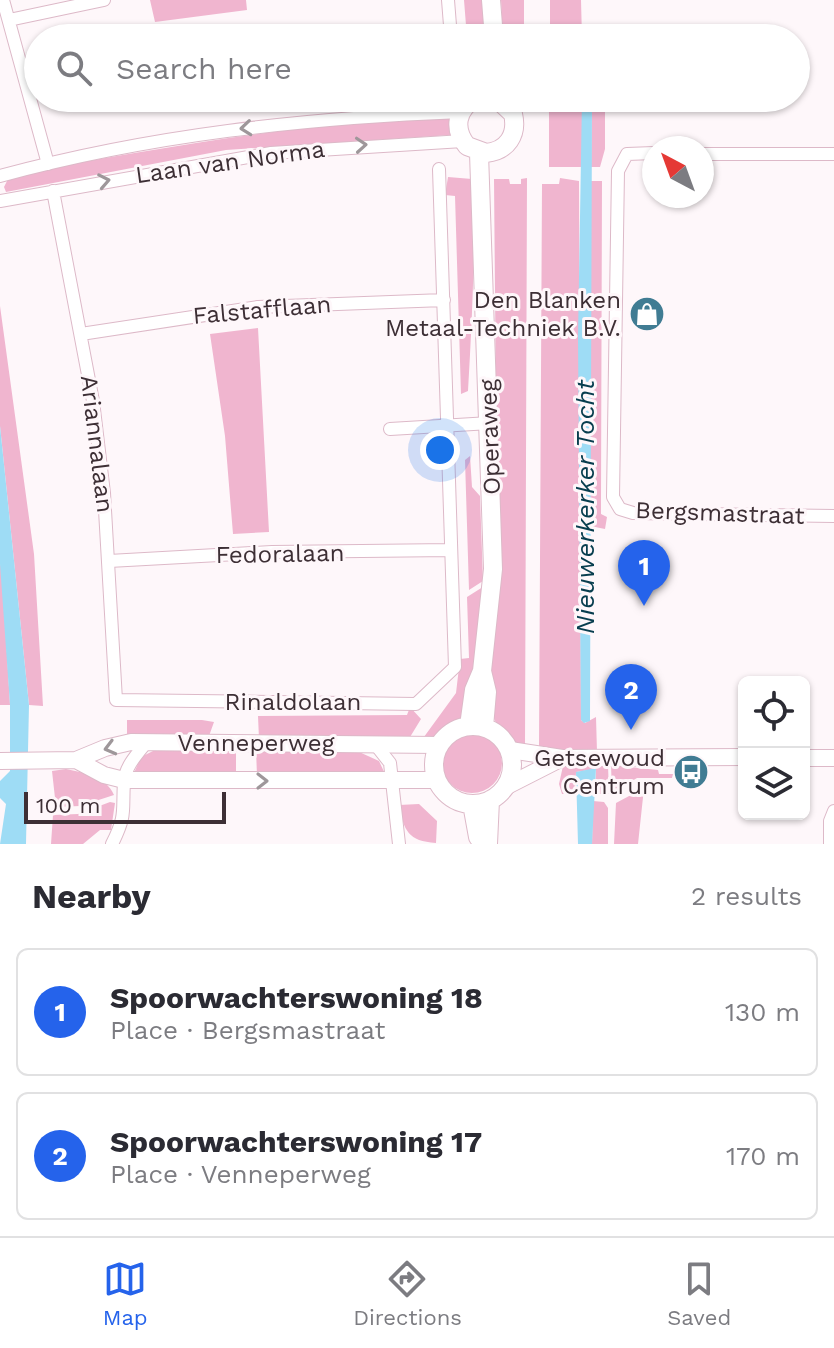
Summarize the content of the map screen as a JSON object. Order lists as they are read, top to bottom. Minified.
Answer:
{"streets":{"main road":["Operaweg"],"street":["Laan van Norma","Falstafflaan","Ariannalaan","Bergsmastraat","Fedoralaan","Rinaldolaan","Venneperweg"]},"crossings":[["Laan van Norma","Ariannalaan"],["Falstafflaan","Ariannalaan"],["Operaweg","Venneperweg"],["Ariannalaan","Fedoralaan"],["Ariannalaan","Rinaldolaan"],["Fedoralaan","Rinaldolaan"]],"water":["Nieuwerkerker Tocht"],"places":{"shop":["Den Blanken Metaal-Techniek B.V."],"bus stop":["Getsewoud Centrum"]},"scale_bar":"100 m","north":"top left","page":{"search":"Search here","pins":["1","2"],"scale":"100 m","heading":["Nearby","2 results"],"list":[{"mark":"1","name":"Spoorwachterswoning 18","note":"Place · Bergsmastraat","value":"130 m"},{"mark":"2","name":"Spoorwachterswoning 17","note":"Place · Venneperweg","value":"170 m"}],"nav":["Map","Directions","Saved"]}}
